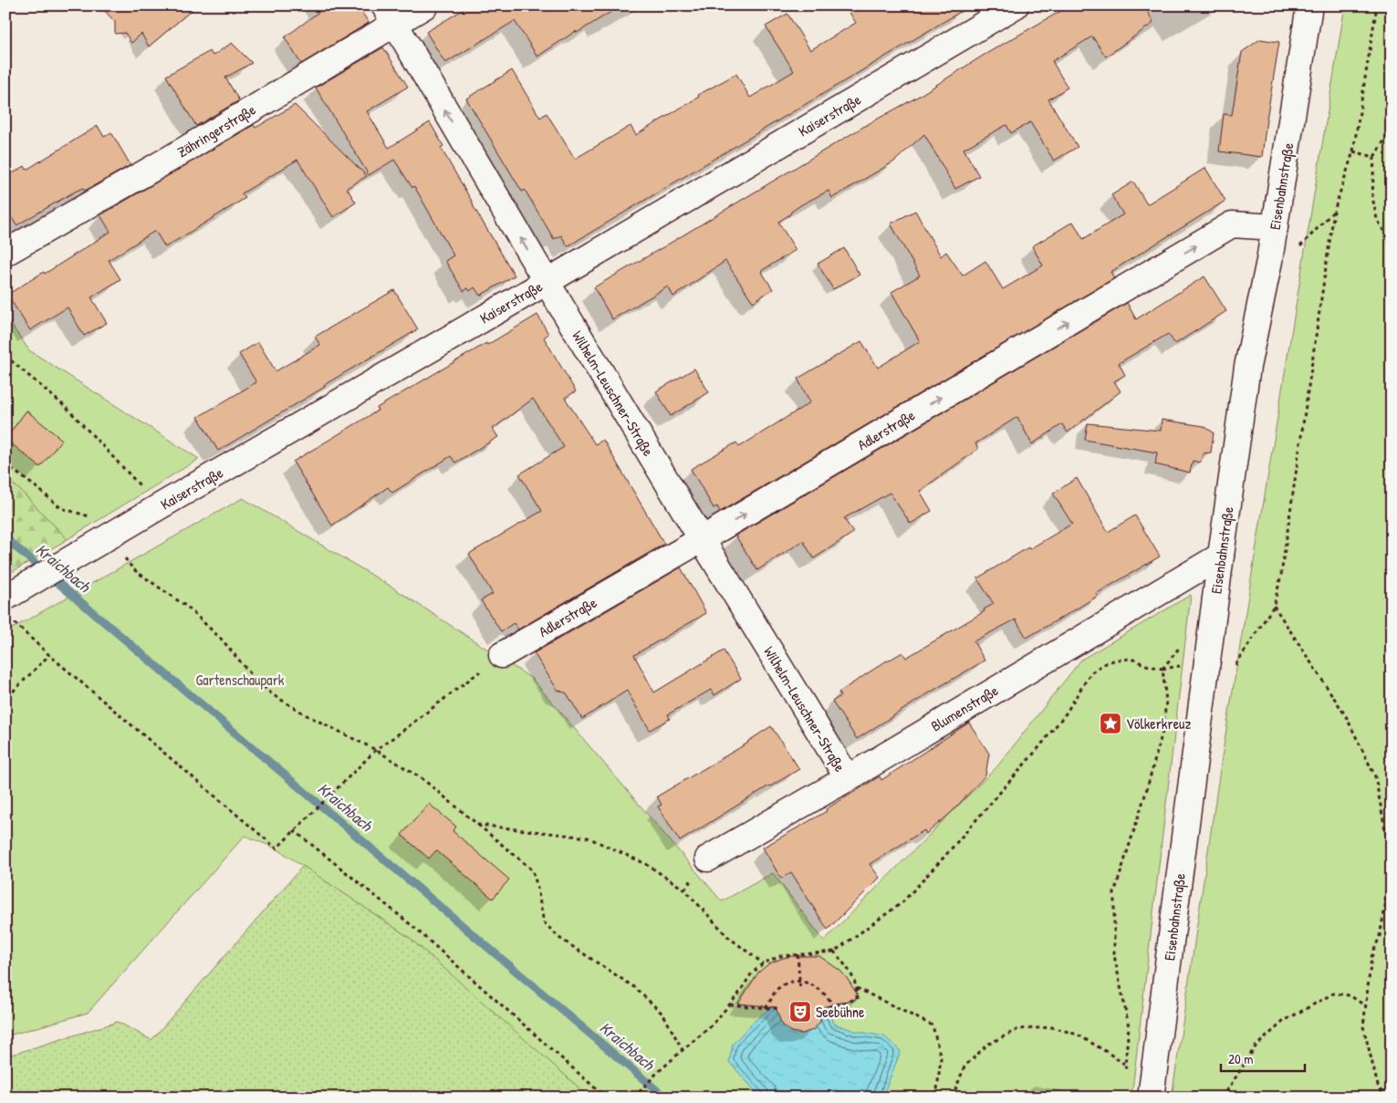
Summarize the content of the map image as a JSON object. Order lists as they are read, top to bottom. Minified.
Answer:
{"streets":{"street":["Kaiserstraße","Zähringerstraße","Eisenbahnstraße","Wilhelm-Leuschner-Straße","Adlerstraße","Blumenstraße"]},"crossings":[["Kaiserstraße","Wilhelm-Leuschner-Straße"],["Zähringerstraße","Wilhelm-Leuschner-Straße"],["Eisenbahnstraße","Adlerstraße"],["Eisenbahnstraße","Blumenstraße"],["Wilhelm-Leuschner-Straße","Adlerstraße"],["Wilhelm-Leuschner-Straße","Blumenstraße"]],"one_way":["Adlerstraße"],"water":["Kraichbach"],"parks":["Gartenschaupark"],"places":{"place":["Völkerkreuz"],"theatre":["Seebühne"]},"scale_bar":"20 m"}
